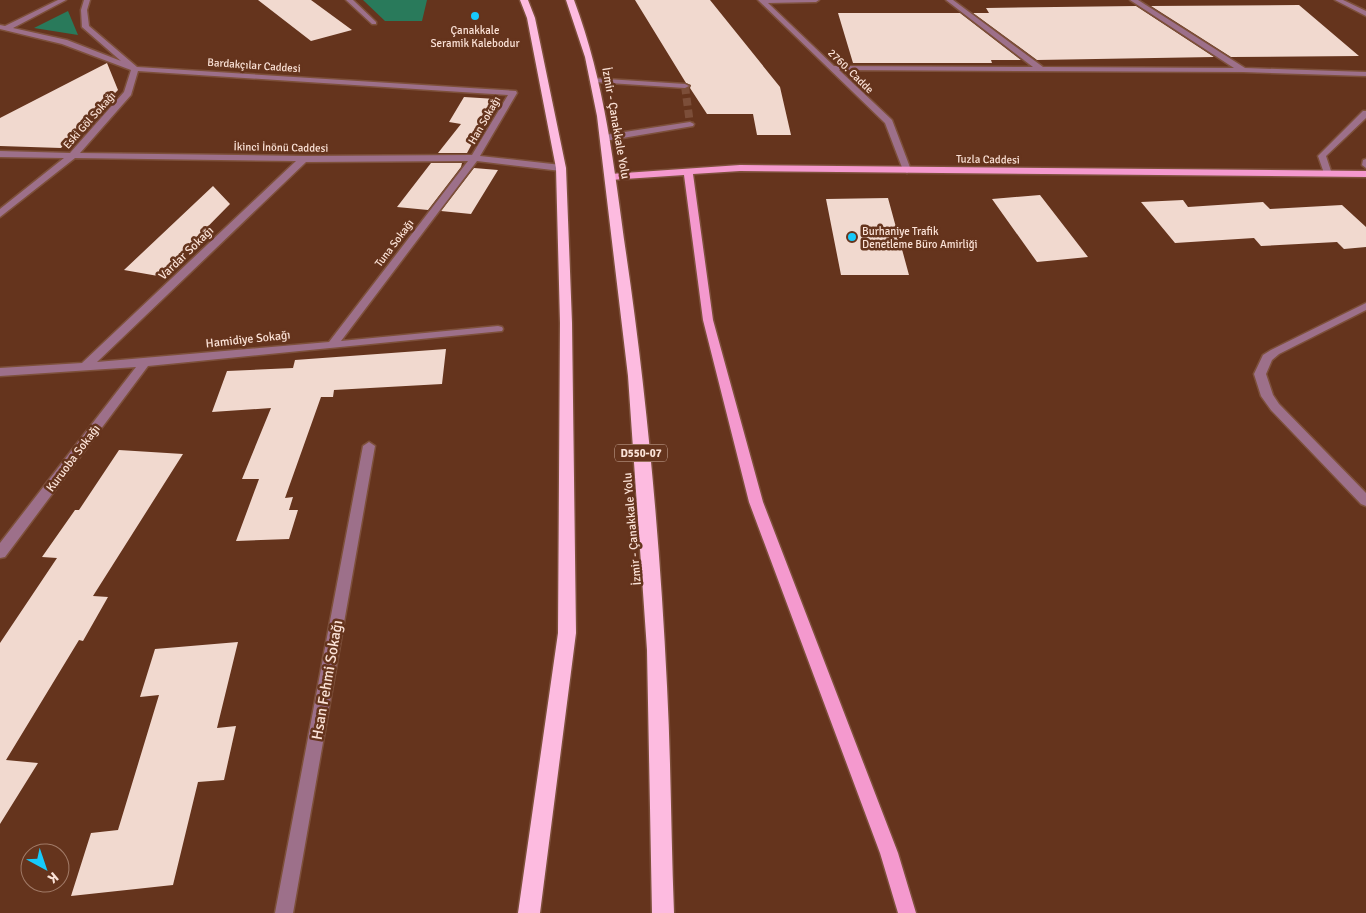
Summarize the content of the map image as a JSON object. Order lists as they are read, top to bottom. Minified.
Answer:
{"streets":{"highway":["İzmir - Çanakkale Yolu","D550-07"],"main road":["Tuzla Caddesi"],"street":["Bardakçılar Caddesi","2760. Cadde","Eski Göl Sokağı","Han Sokağı","İkinci İnönü Caddesi","Tuna Sokağı","Vardar Sokağı","Hamidiye Sokağı","Kuruoba Sokağı","Hsan Fehmi Sokağı"]},"crossings":[["Bardakçılar Caddesi","Eski Göl Sokağı"],["Bardakçılar Caddesi","Han Sokağı"],["2760. Cadde","Tuzla Caddesi"],["Eski Göl Sokağı","İkinci İnönü Caddesi"],["Han Sokağı","İkinci İnönü Caddesi"],["Han Sokağı","Tuna Sokağı"],["İzmir - Çanakkale Yolu","Tuzla Caddesi"],["İkinci İnönü Caddesi","Tuna Sokağı"],["İkinci İnönü Caddesi","Vardar Sokağı"],["Tuna Sokağı","Hamidiye Sokağı"],["Vardar Sokağı","Hamidiye Sokağı"],["Hamidiye Sokağı","Kuruoba Sokağı"]],"places":["Çanakkale Seramik Kalebodur","Burhaniye Trafik Denetleme Büro Amirliği"],"north":"bottom right"}
